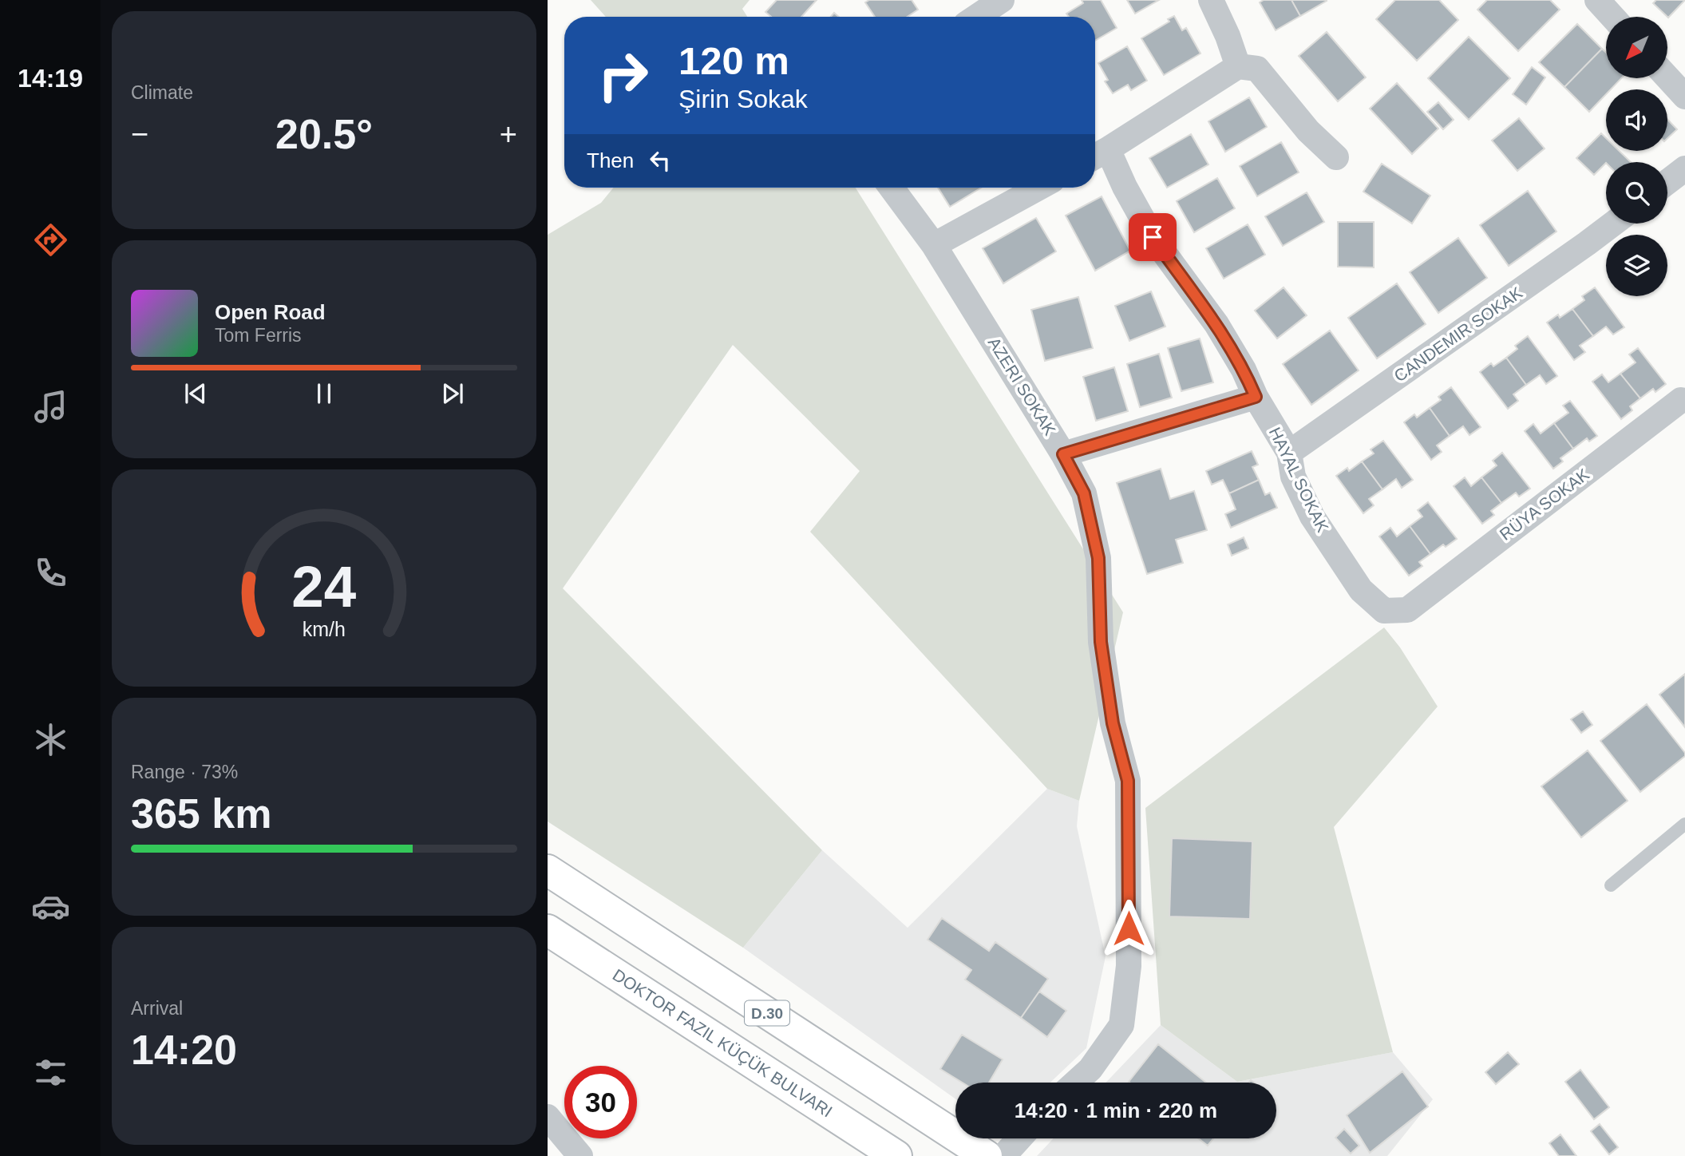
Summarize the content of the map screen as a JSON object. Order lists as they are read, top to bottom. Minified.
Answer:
{"streets":{"highway":["D.30"],"street":["CANDEMIR SOKAK","AZERI SOKAK","HAYAL SOKAK","RÜYA SOKAK"]},"crossings":[["CANDEMIR SOKAK","HAYAL SOKAK"],["HAYAL SOKAK","RÜYA SOKAK"]],"north":"bottom left","page":{"tabs":"14:19","tile":["Climate",["Range · 73%","365 km"],["Arrival","14:20"]],"turn":["120 m","Şirin Sokak"],"heat":["−","20.5°","+"],"then":"Then","song":["Open Road","Tom Ferris"],"limit":"30","trip":"14:20 · 1 min · 220 m","gauge":["24","km/h"]}}
